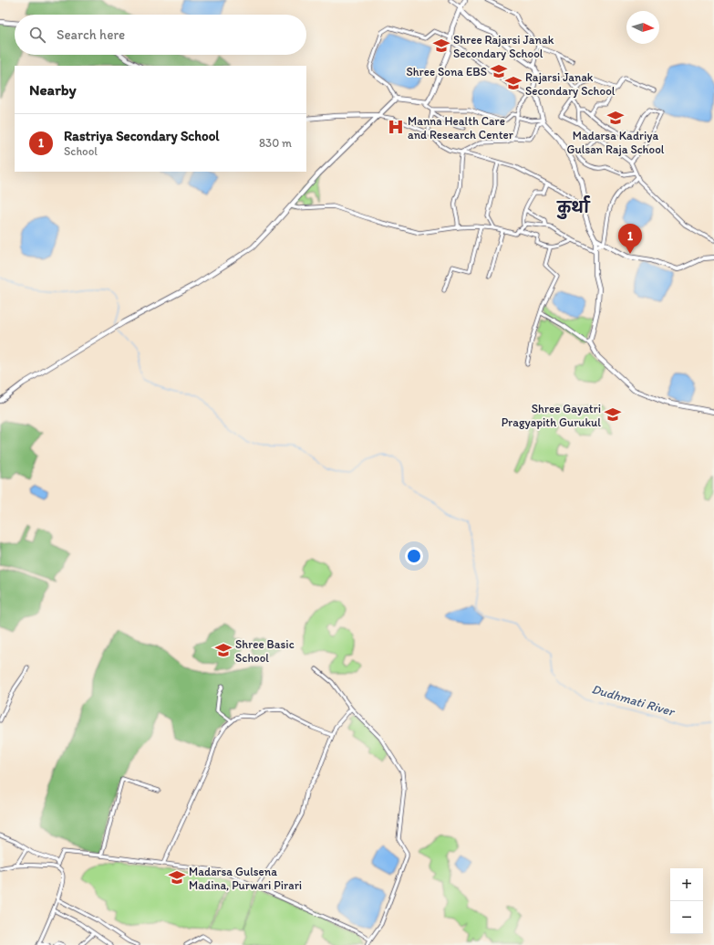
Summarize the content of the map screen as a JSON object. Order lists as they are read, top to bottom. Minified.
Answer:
{"districts":["कुर्था"],"water":["Dudhmati River"],"places":{"school or university":["Shree Rajarsi Janak Secondary School","Shree Sona EBS","Rajarsi Janak Secondary School","Madarsa Kadriya Gulsan Raja School","Shree Gayatri Pragyapith Gurukul","Shree Basic School","Madarsa Gulsena Madina, Purwari Pirari"],"hospital":["Manna Health Care and Research Center"]},"north":"right","page":{"search":"Search here","heading":"Nearby","list":[{"mark":"1","name":"Rastriya Secondary School","note":"School","value":"830 m"}],"pins":"1","map_buttons":["+","−"]}}
